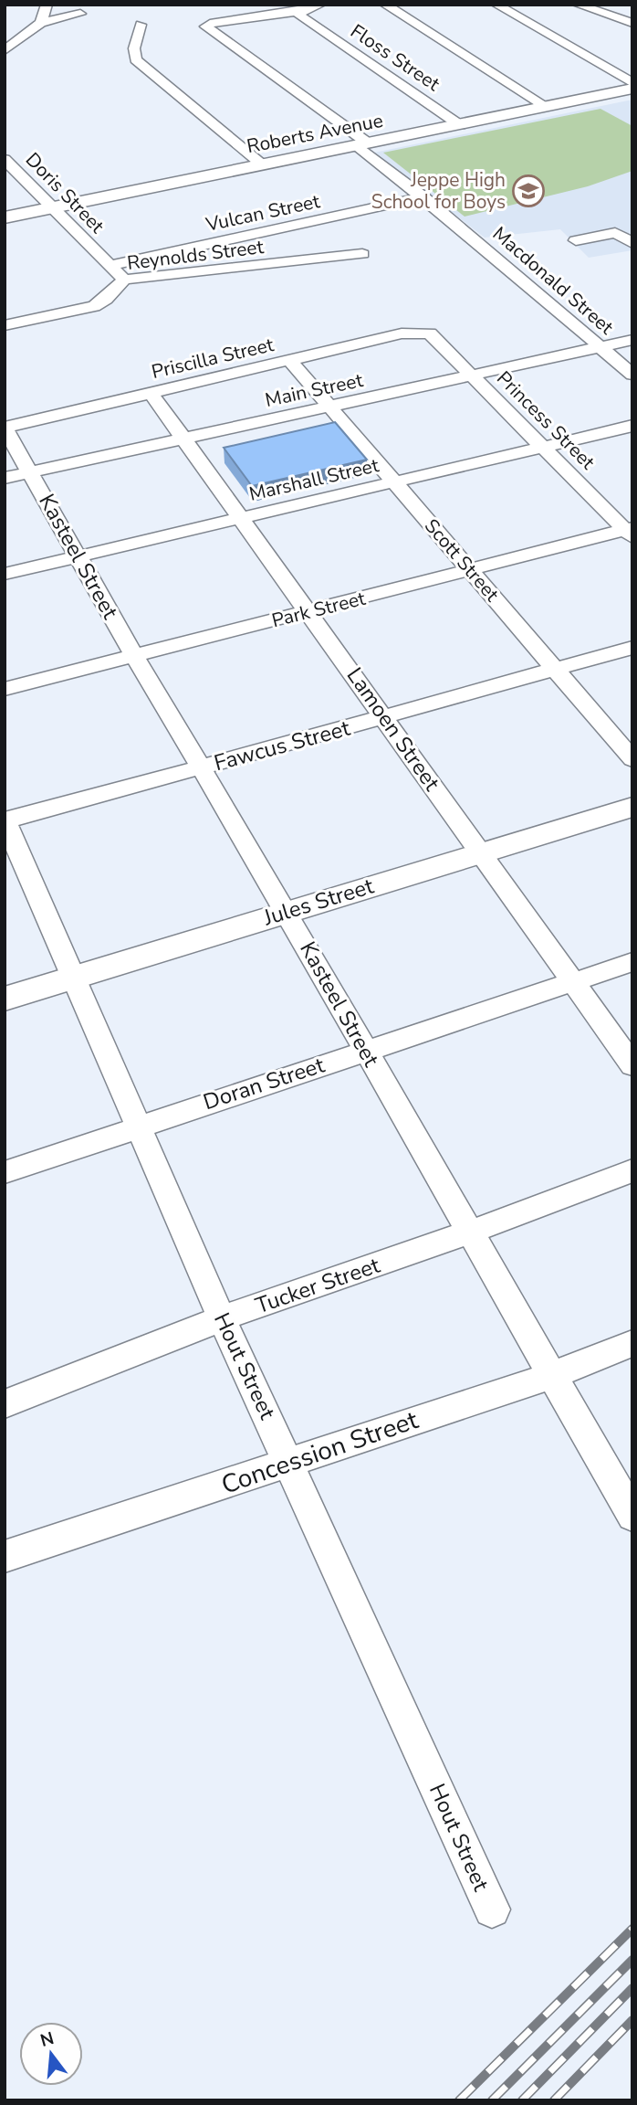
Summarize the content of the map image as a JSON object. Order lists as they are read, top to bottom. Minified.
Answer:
{"streets":{"main road":["Roberts Avenue","Jules Street"],"street":["Floss Street","Doris Street","Vulcan Street","Reynolds Street","Macdonald Street","Priscilla Street","Main Street","Princess Street","Marshall Street","Kasteel Street","Scott Street","Park Street","Lamoen Street","Fawcus Street","Doran Street","Tucker Street","Hout Street","Concession Street"]},"crossings":[["Floss Street","Roberts Avenue"],["Floss Street","Macdonald Street"],["Roberts Avenue","Doris Street"],["Roberts Avenue","Macdonald Street"],["Doris Street","Vulcan Street"],["Doris Street","Reynolds Street"],["Vulcan Street","Macdonald Street"],["Macdonald Street","Main Street"],["Priscilla Street","Princess Street"],["Priscilla Street","Kasteel Street"],["Priscilla Street","Scott Street"],["Priscilla Street","Lamoen Street"],["Main Street","Princess Street"],["Main Street","Kasteel Street"],["Main Street","Scott Street"],["Main Street","Lamoen Street"],["Princess Street","Marshall Street"],["Princess Street","Park Street"],["Marshall Street","Kasteel Street"],["Marshall Street","Scott Street"],["Marshall Street","Lamoen Street"],["Kasteel Street","Park Street"],["Kasteel Street","Fawcus Street"],["Kasteel Street","Jules Street"],["Kasteel Street","Doran Street"],["Kasteel Street","Tucker Street"],["Kasteel Street","Concession Street"],["Scott Street","Park Street"],["Scott Street","Fawcus Street"],["Park Street","Lamoen Street"],["Lamoen Street","Fawcus Street"],["Lamoen Street","Jules Street"],["Lamoen Street","Doran Street"],["Fawcus Street","Hout Street"],["Jules Street","Hout Street"],["Doran Street","Hout Street"],["Tucker Street","Hout Street"],["Hout Street","Concession Street"]],"places":{"school or university":["Jeppe High School for Boys"]},"north":"top"}
